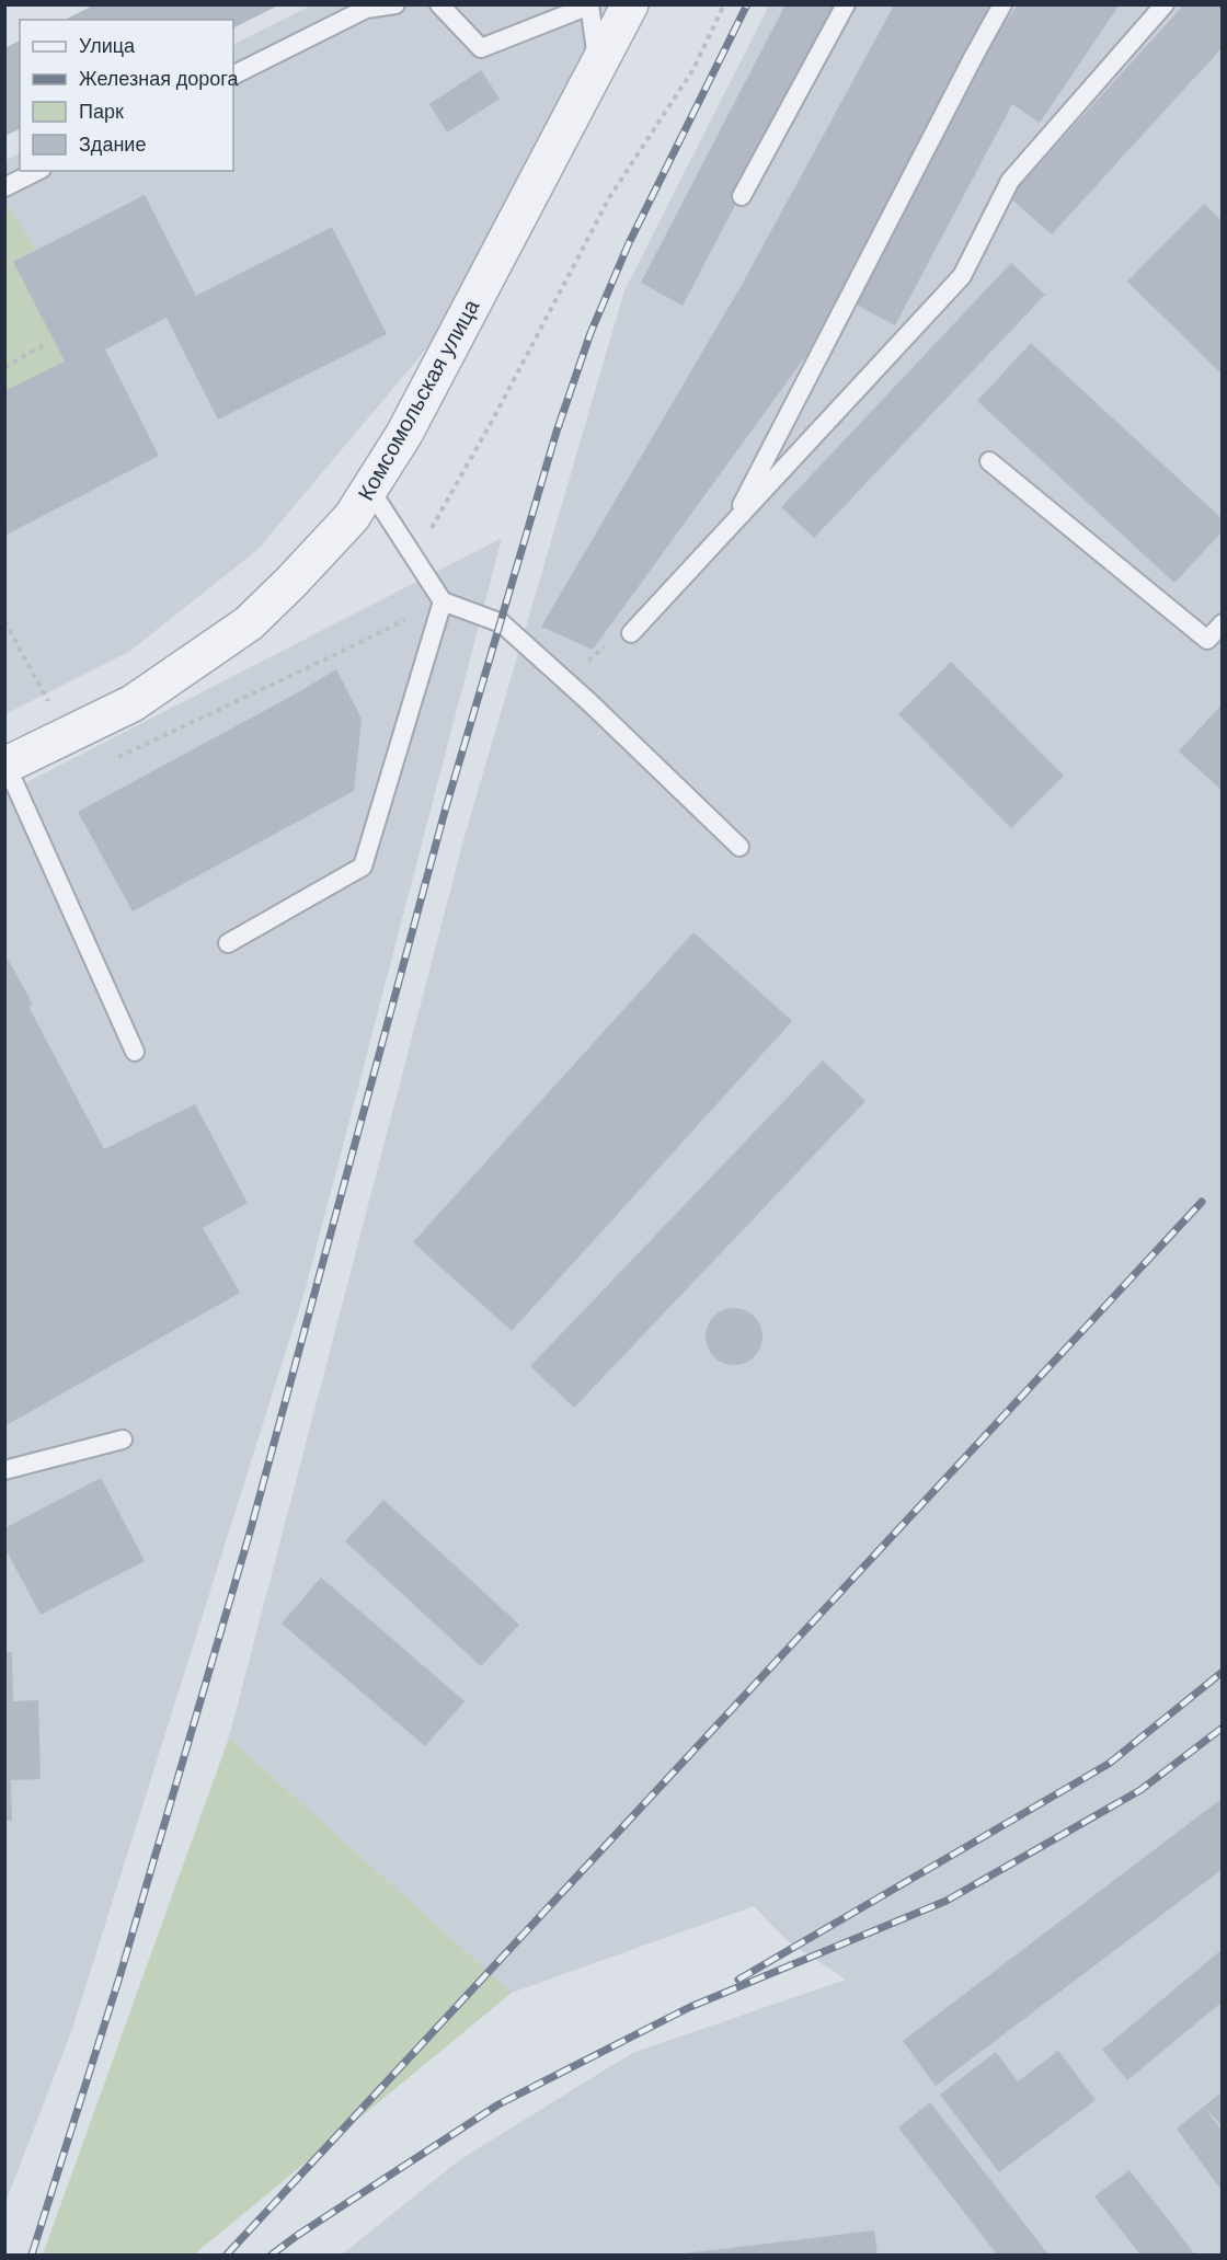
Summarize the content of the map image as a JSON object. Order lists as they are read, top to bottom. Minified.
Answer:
{"streets":{"street":["Комсомольская улица"]},"legend":["Улица","Железная дорога","Парк","Здание"]}
